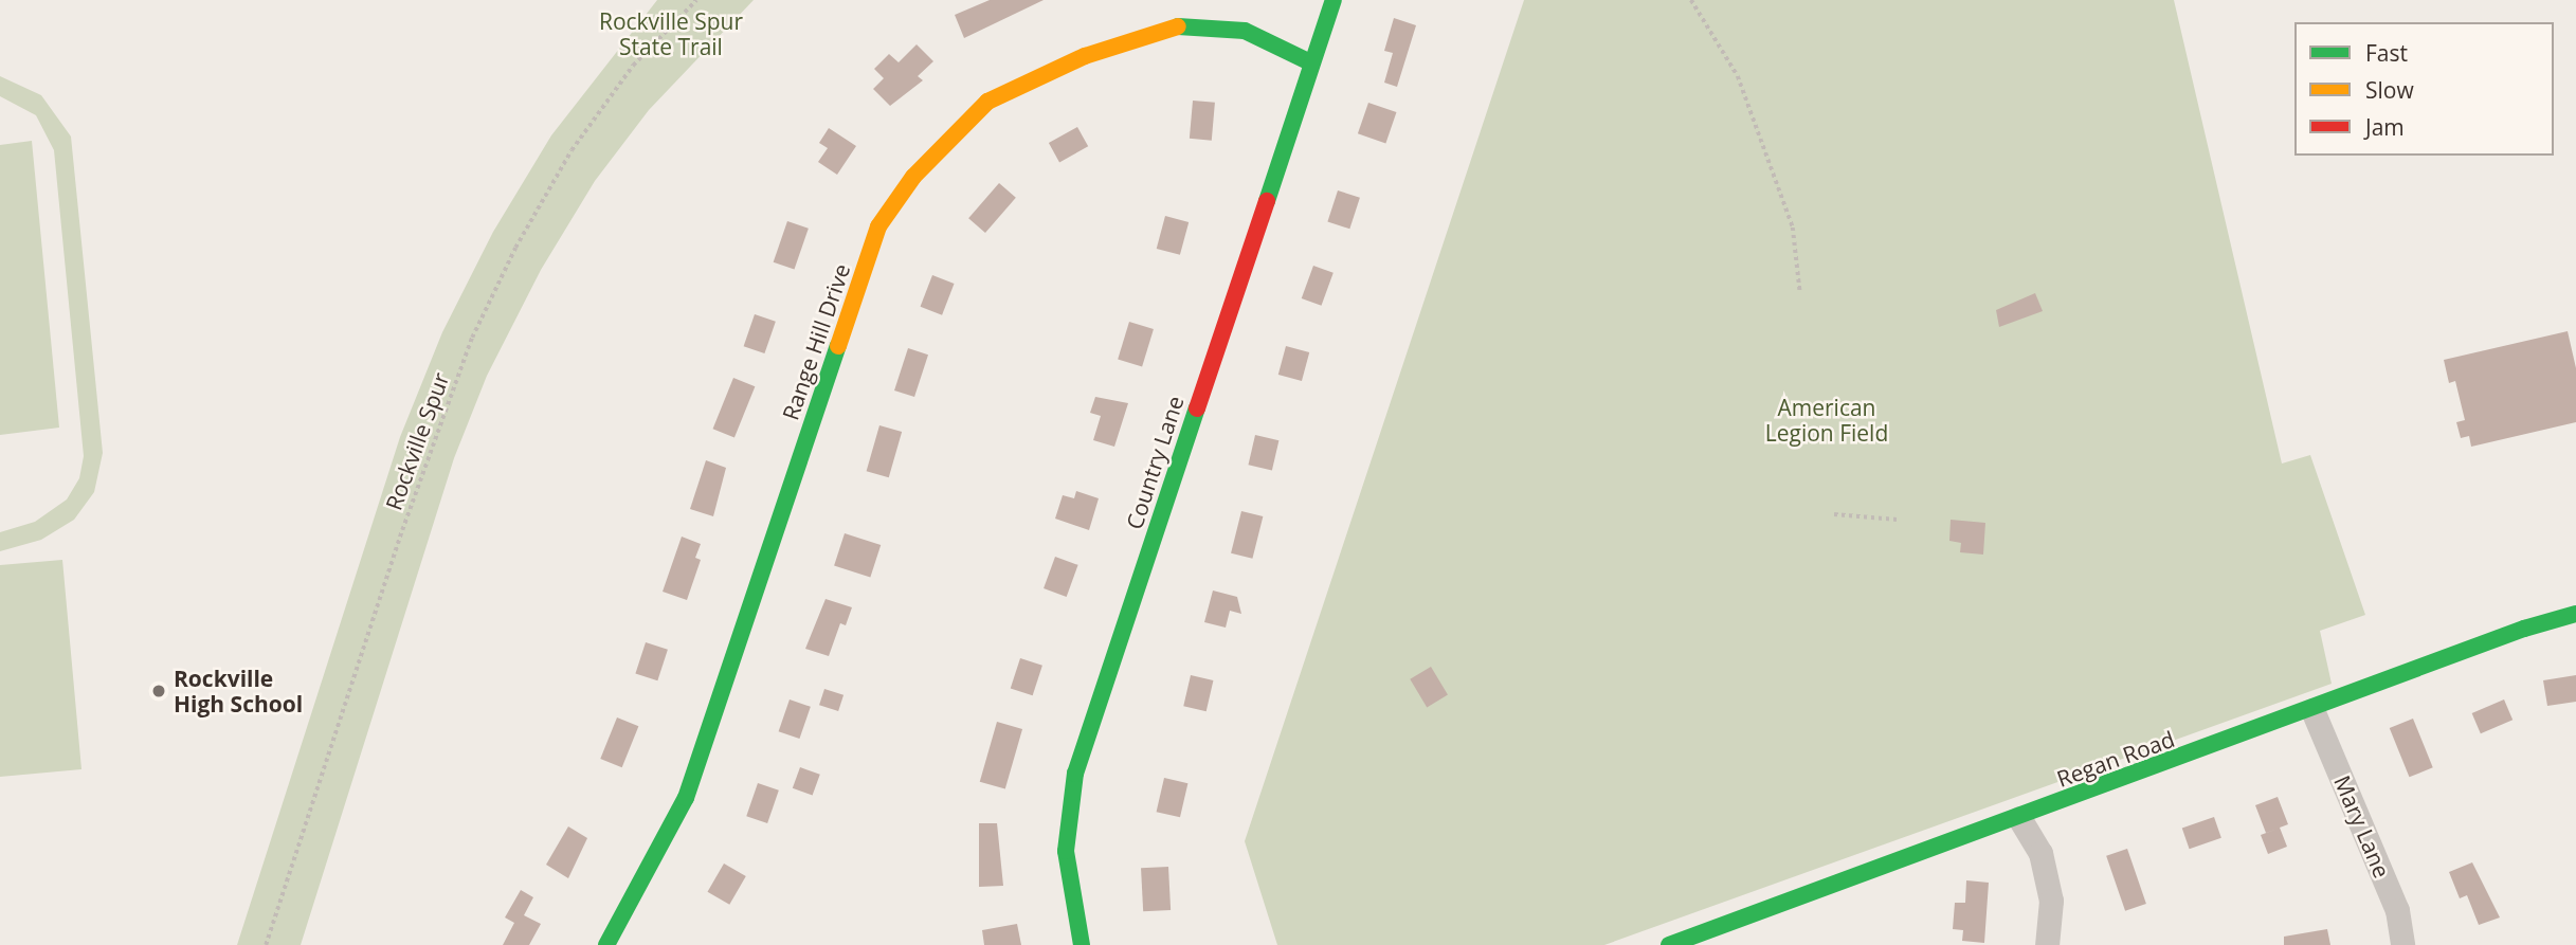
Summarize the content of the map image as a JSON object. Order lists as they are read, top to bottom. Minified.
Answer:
{"streets":{"street":["Range Hill Drive","Country Lane","Regan Road","Mary Lane"],"path":["Rockville Spur"]},"crossings":[["Range Hill Drive","Country Lane"],["Regan Road","Mary Lane"]],"parks":["Rockville Spur State Trail","American Legion Field"],"places":["Rockville High School"],"legend":["Fast","Slow","Jam"]}
